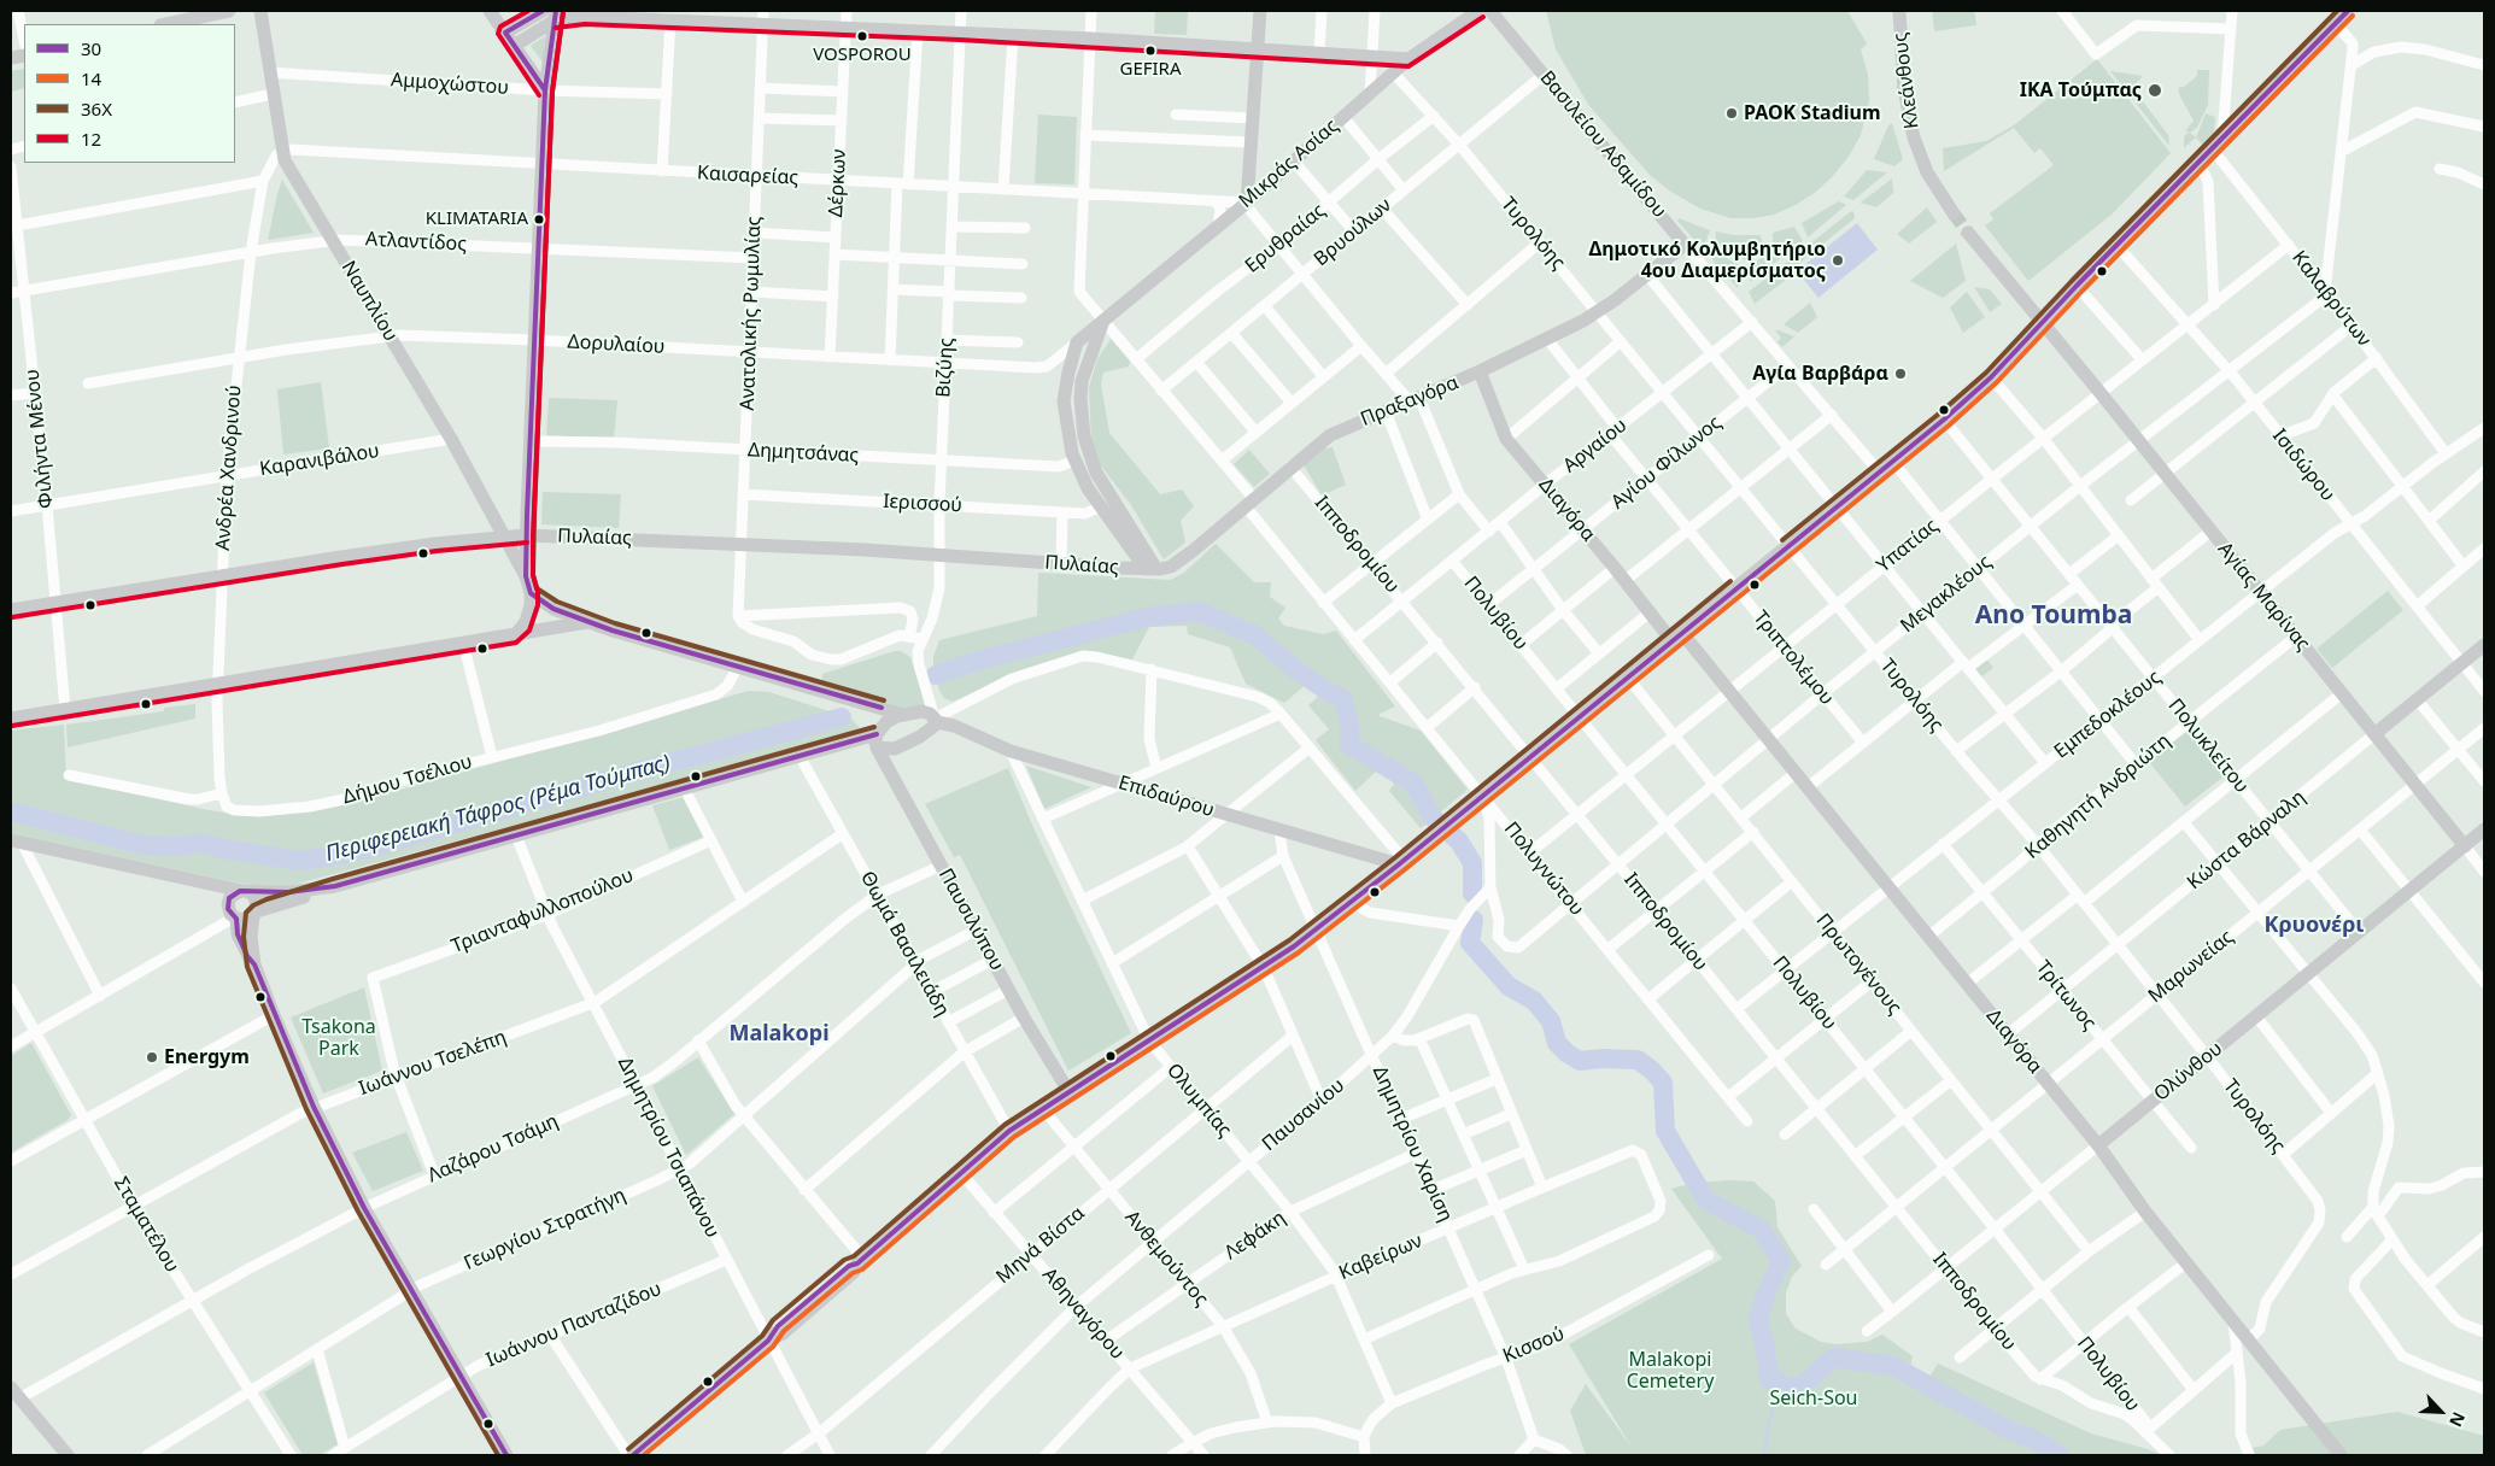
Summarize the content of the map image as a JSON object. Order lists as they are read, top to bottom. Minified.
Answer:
{"streets":{"street":["Κλεάνθους","Αμμοχώστου","Βασιλείου Αδαμίδου","Μικράς Ασίας","Καισαρείας","Δέρκων","Βρυούλων","Τυρολόης","Ερυθραίας","Ατλαντίδος","Καλαβρύτων","Ναυπλίου","Ανατολικής Ρωμυλίας","Δορυλαίου","Βιζύης","Πραξαγόρα","Φιλήντα Μένου","Αργαίου","Δημητσάνας","Καρανιβάλου","Αγίου Φίλωνος","Ισιδώρου","Ανδρέα Χανδρινού","Ιερισσού","Διαγόρα","Πυλαίας","Ιπποδρομίου","Υπατίας","Μεγακλέους","Αγίας Μαρίνας","Πολυβίου","Τριπτολέμου","Εμπεδοκλέους","Πολυκλείτου","Δήμου Τσέλιου","Επιδαύρου","Καθηγητή Ανδριώτη","Κώστα Βάρναλη","Πολυγνώτου","Τριανταφυλλοπούλου","Παυσιλύπου","Θωμά Βασιλειάδη","Πρωτογένους","Μαρωνείας","Τρίτωνος","Ιωάννου Τσελέπη","Ολύνθου","Ολυμπίας","Παυσανίου","Δημητρίου Χαρίση","Δημητρίου Τσιαπάνου","Λαζάρου Τσάμη","Σταματέλου","Γεωργίου Στρατήγη","Λεφάκη","Μηνά Βίστα","Καβείρων","Ανθεμούντος","Αθηναγόρου","Ιωάννου Πανταζίδου","Κισσού"]},"crossings":[["Αμμοχώστου","Ναυπλίου"],["Βασιλείου Αδαμίδου","Βρυούλων"],["Βασιλείου Αδαμίδου","Πραξαγόρα"],["Βασιλείου Αδαμίδου","Αργαίου"],["Βασιλείου Αδαμίδου","Αγίου Φίλωνος"],["Μικράς Ασίας","Καισαρείας"],["Μικράς Ασίας","Τυρολόης"],["Μικράς Ασίας","Δορυλαίου"],["Μικράς Ασίας","Πολυγνώτου"],["Καισαρείας","Δέρκων"],["Καισαρείας","Ναυπλίου"],["Καισαρείας","Ανατολικής Ρωμυλίας"],["Καισαρείας","Βιζύης"],["Καισαρείας","Ανδρέα Χανδρινού"],["Καισαρείας","Πολυγνώτου"],["Δέρκων","Δορυλαίου"],["Βρυούλων","Τυρολόης"],["Βρυούλων","Πολυγνώτου"],["Τυρολόης","Ερυθραίας"],["Τυρολόης","Πραξαγόρα"],["Τυρολόης","Αργαίου"],["Τυρολόης","Αγίου Φίλωνος"],["Τυρολόης","Διαγόρα"],["Τυρολόης","Υπατίας"],["Τυρολόης","Μεγακλέους"],["Τυρολόης","Εμπεδοκλέους"],["Τυρολόης","Καθηγητή Ανδριώτη"],["Τυρολόης","Κώστα Βάρναλη"],["Τυρολόης","Μαρωνείας"],["Τυρολόης","Ολύνθου"],["Ερυθραίας","Πολυγνώτου"],["Ατλαντίδος","Ναυπλίου"],["Ατλαντίδος","Ανατολικής Ρωμυλίας"],["Ατλαντίδος","Φιλήντα Μένου"],["Ατλαντίδος","Ανδρέα Χανδρινού"],["Καλαβρύτων","Υπατίας"],["Καλαβρύτων","Μεγακλέους"],["Καλαβρύτων","Εμπεδοκλέους"],["Ναυπλίου","Δορυλαίου"],["Ναυπλίου","Καρανιβάλου"],["Ναυπλίου","Ανδρέα Χανδρινού"],["Ναυπλίου","Πυλαίας"],["Ανατολικής Ρωμυλίας","Δορυλαίου"],["Ανατολικής Ρωμυλίας","Δημητσάνας"],["Ανατολικής Ρωμυλίας","Ιερισσού"],["Ανατολικής Ρωμυλίας","Πυλαίας"],["Δορυλαίου","Βιζύης"],["Δορυλαίου","Ανδρέα Χανδρινού"],["Βιζύης","Δημητσάνας"],["Βιζύης","Ιερισσού"],["Βιζύης","Πυλαίας"],["Βιζύης","Επιδαύρου"],["Πραξαγόρα","Διαγόρα"],["Πραξαγόρα","Πυλαίας"],["Πραξαγόρα","Ιπποδρομίου"],["Πραξαγόρα","Τριπτολέμου"],["Πραξαγόρα","Πολυγνώτου"],["Φιλήντα Μένου","Καρανιβάλου"],["Φιλήντα Μένου","Πυλαίας"],["Αργαίου","Διαγόρα"],["Αργαίου","Ιπποδρομίου"],["Αργαίου","Πολυβίου"],["Αργαίου","Τριπτολέμου"],["Αργαίου","Πολυγνώτου"],["Καρανιβάλου","Ανδρέα Χανδρινού"],["Αγίου Φίλωνος","Διαγόρα"],["Αγίου Φίλωνος","Πολυβίου"],["Αγίου Φίλωνος","Τριπτολέμου"],["Ισιδώρου","Υπατίας"],["Ισιδώρου","Μεγακλέους"],["Ισιδώρου","Εμπεδοκλέους"],["Ισιδώρου","Κώστα Βάρναλη"],["Ανδρέα Χανδρινού","Πυλαίας"],["Ανδρέα Χανδρινού","Δήμου Τσέλιου"],["Διαγόρα","Υπατίας"],["Διαγόρα","Μεγακλέους"],["Διαγόρα","Εμπεδοκλέους"],["Διαγόρα","Καθηγητή Ανδριώτη"],["Διαγόρα","Κώστα Βάρναλη"],["Διαγόρα","Μαρωνείας"],["Διαγόρα","Ολύνθου"],["Ιπποδρομίου","Υπατίας"],["Ιπποδρομίου","Μεγακλέους"],["Ιπποδρομίου","Εμπεδοκλέους"],["Ιπποδρομίου","Μαρωνείας"],["Ιπποδρομίου","Ολύνθου"],["Υπατίας","Αγίας Μαρίνας"],["Υπατίας","Πολυβίου"],["Υπατίας","Τριπτολέμου"],["Υπατίας","Πολυκλείτου"],["Υπατίας","Πολυγνώτου"],["Υπατίας","Πρωτογένους"],["Μεγακλέους","Αγίας Μαρίνας"],["Μεγακλέους","Πολυβίου"],["Μεγακλέους","Τριπτολέμου"],["Μεγακλέους","Πολυκλείτου"],["Μεγακλέους","Πολυγνώτου"],["Μεγακλέους","Πρωτογένους"],["Μεγακλέους","Παυσανίου"],["Αγίας Μαρίνας","Εμπεδοκλέους"],["Αγίας Μαρίνας","Καθηγητή Ανδριώτη"],["Αγίας Μαρίνας","Κώστα Βάρναλη"],["Αγίας Μαρίνας","Μαρωνείας"],["Αγίας Μαρίνας","Ολύνθου"],["Πολυβίου","Εμπεδοκλέους"],["Πολυβίου","Μαρωνείας"],["Πολυβίου","Ολύνθου"],["Εμπεδοκλέους","Πολυκλείτου"],["Εμπεδοκλέους","Πρωτογένους"],["Εμπεδοκλέους","Τρίτωνος"],["Πολυκλείτου","Καθηγητή Ανδριώτη"],["Πολυκλείτου","Κώστα Βάρναλη"],["Πολυκλείτου","Μαρωνείας"],["Πολυκλείτου","Ολύνθου"],["Επιδαύρου","Ολυμπίας"],["Επιδαύρου","Δημητρίου Χαρίση"],["Καθηγητή Ανδριώτη","Τρίτωνος"],["Κώστα Βάρναλη","Τρίτωνος"],["Τριανταφυλλοπούλου","Ιωάννου Τσελέπη"],["Τριανταφυλλοπούλου","Δημητρίου Τσιαπάνου"],["Παυσιλύπου","Λαζάρου Τσάμη"],["Παυσιλύπου","Γεωργίου Στρατήγη"],["Θωμά Βασιλειάδη","Ιωάννου Τσελέπη"],["Θωμά Βασιλειάδη","Λαζάρου Τσάμη"],["Θωμά Βασιλειάδη","Γεωργίου Στρατήγη"],["Πρωτογένους","Μαρωνείας"],["Πρωτογένους","Ολύνθου"],["Μαρωνείας","Τρίτωνος"],["Τρίτωνος","Ολύνθου"],["Ιωάννου Τσελέπη","Δημητρίου Τσιαπάνου"],["Ιωάννου Τσελέπη","Σταματέλου"],["Ολυμπίας","Παυσανίου"],["Ολυμπίας","Λεφάκη"],["Ολυμπίας","Μηνά Βίστα"],["Ολυμπίας","Καβείρων"],["Ολυμπίας","Κισσού"],["Παυσανίου","Δημητρίου Χαρίση"],["Παυσανίου","Ανθεμούντος"],["Παυσανίου","Αθηναγόρου"],["Δημητρίου Χαρίση","Λεφάκη"],["Δημητρίου Χαρίση","Καβείρων"],["Δημητρίου Χαρίση","Κισσού"],["Δημητρίου Τσιαπάνου","Λαζάρου Τσάμη"],["Δημητρίου Τσιαπάνου","Γεωργίου Στρατήγη"],["Δημητρίου Τσιαπάνου","Μηνά Βίστα"],["Δημητρίου Τσιαπάνου","Ιωάννου Πανταζίδου"],["Λαζάρου Τσάμη","Σταματέλου"],["Σταματέλου","Γεωργίου Στρατήγη"],["Λεφάκη","Ανθεμούντος"],["Λεφάκη","Αθηναγόρου"],["Μηνά Βίστα","Ανθεμούντος"],["Μηνά Βίστα","Αθηναγόρου"],["Καβείρων","Ανθεμούντος"],["Καβείρων","Αθηναγόρου"]],"districts":["Ano Toumba","Κρυονέρι","Malakopi"],"water":["Περιφερειακή Τάφρος (Ρέμα Τούμπας)"],"parks":["Tsakona Park","Malakopi Cemetery","Seich-Sou"],"places":["VOSPOROU","GEFIRA","ΙΚΑ Τούμπας","PAOK Stadium","KLIMATARIA","Δημοτικό Κολυμβητήριο 4ου Διαμερίσματος","Αγία Βαρβάρα","Energym"],"lines":["transit line 30","transit line 36Χ","transit line 12","transit line 14"],"legend":["30","14","36Χ","12"],"north":"bottom right"}
